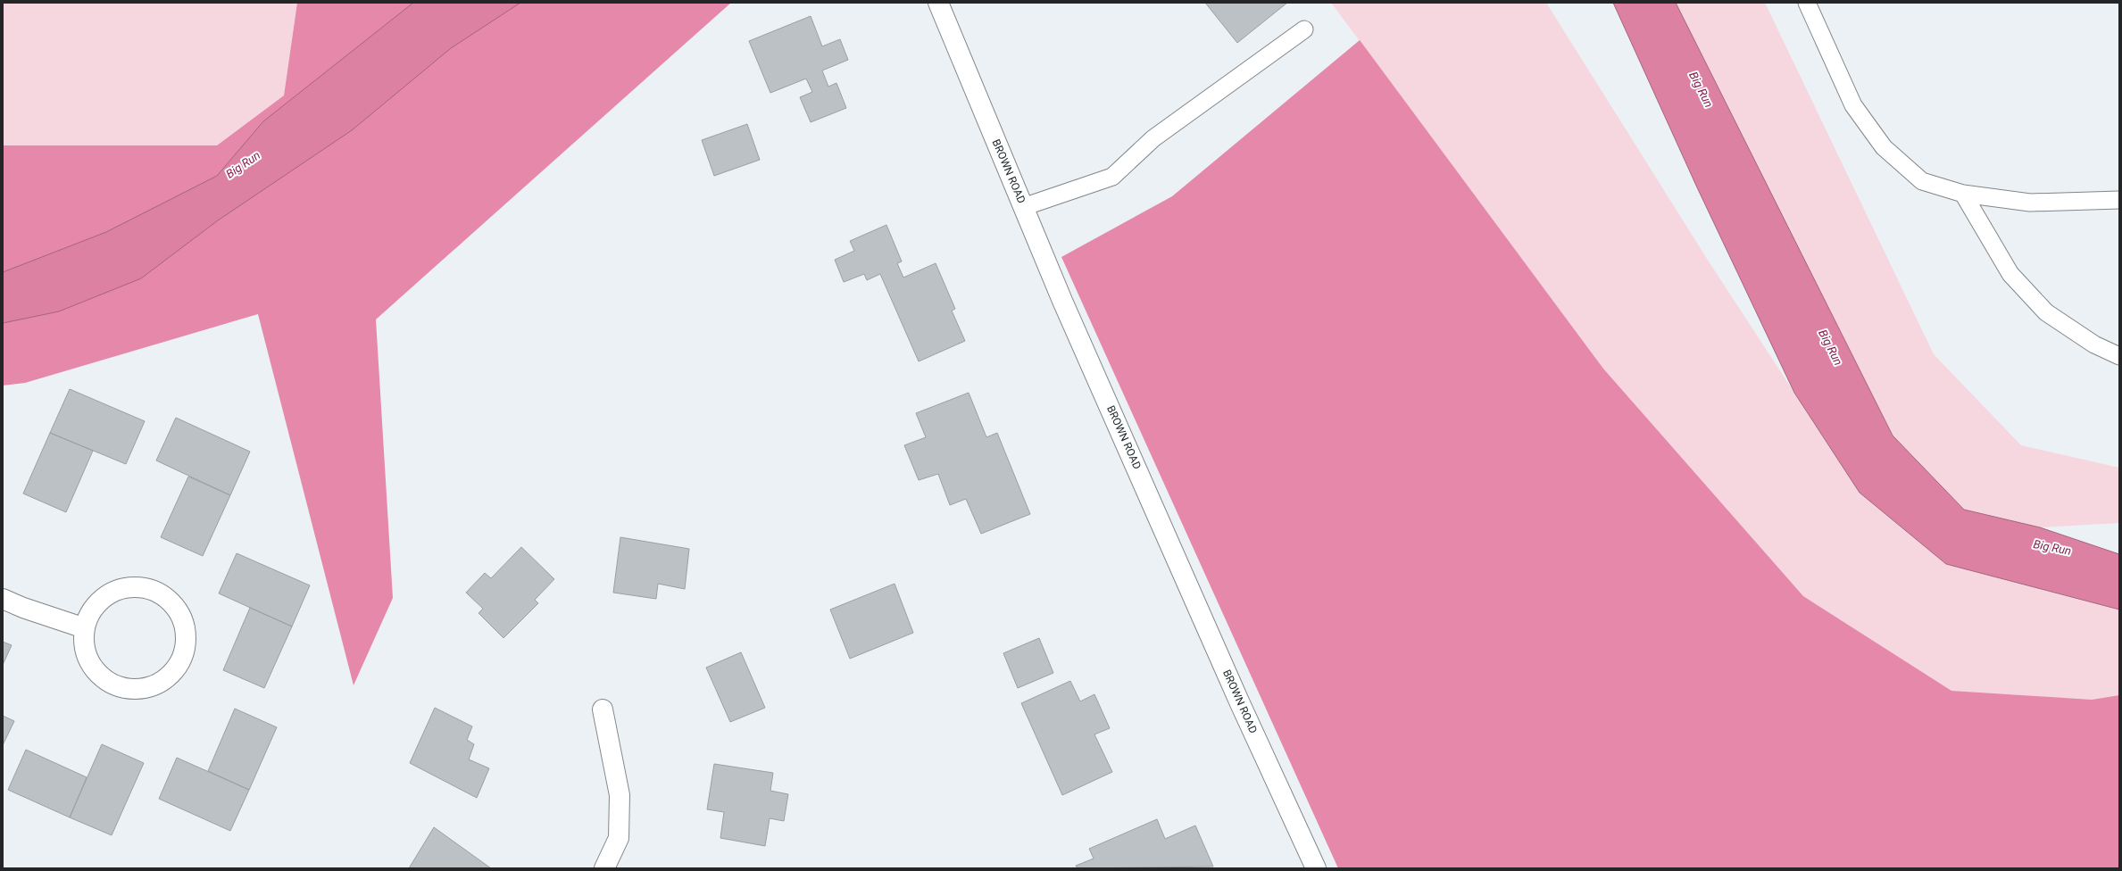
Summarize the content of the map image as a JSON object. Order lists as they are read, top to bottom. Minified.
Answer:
{"streets":{"street":["BROWN ROAD"]},"water":["Big Run"]}
